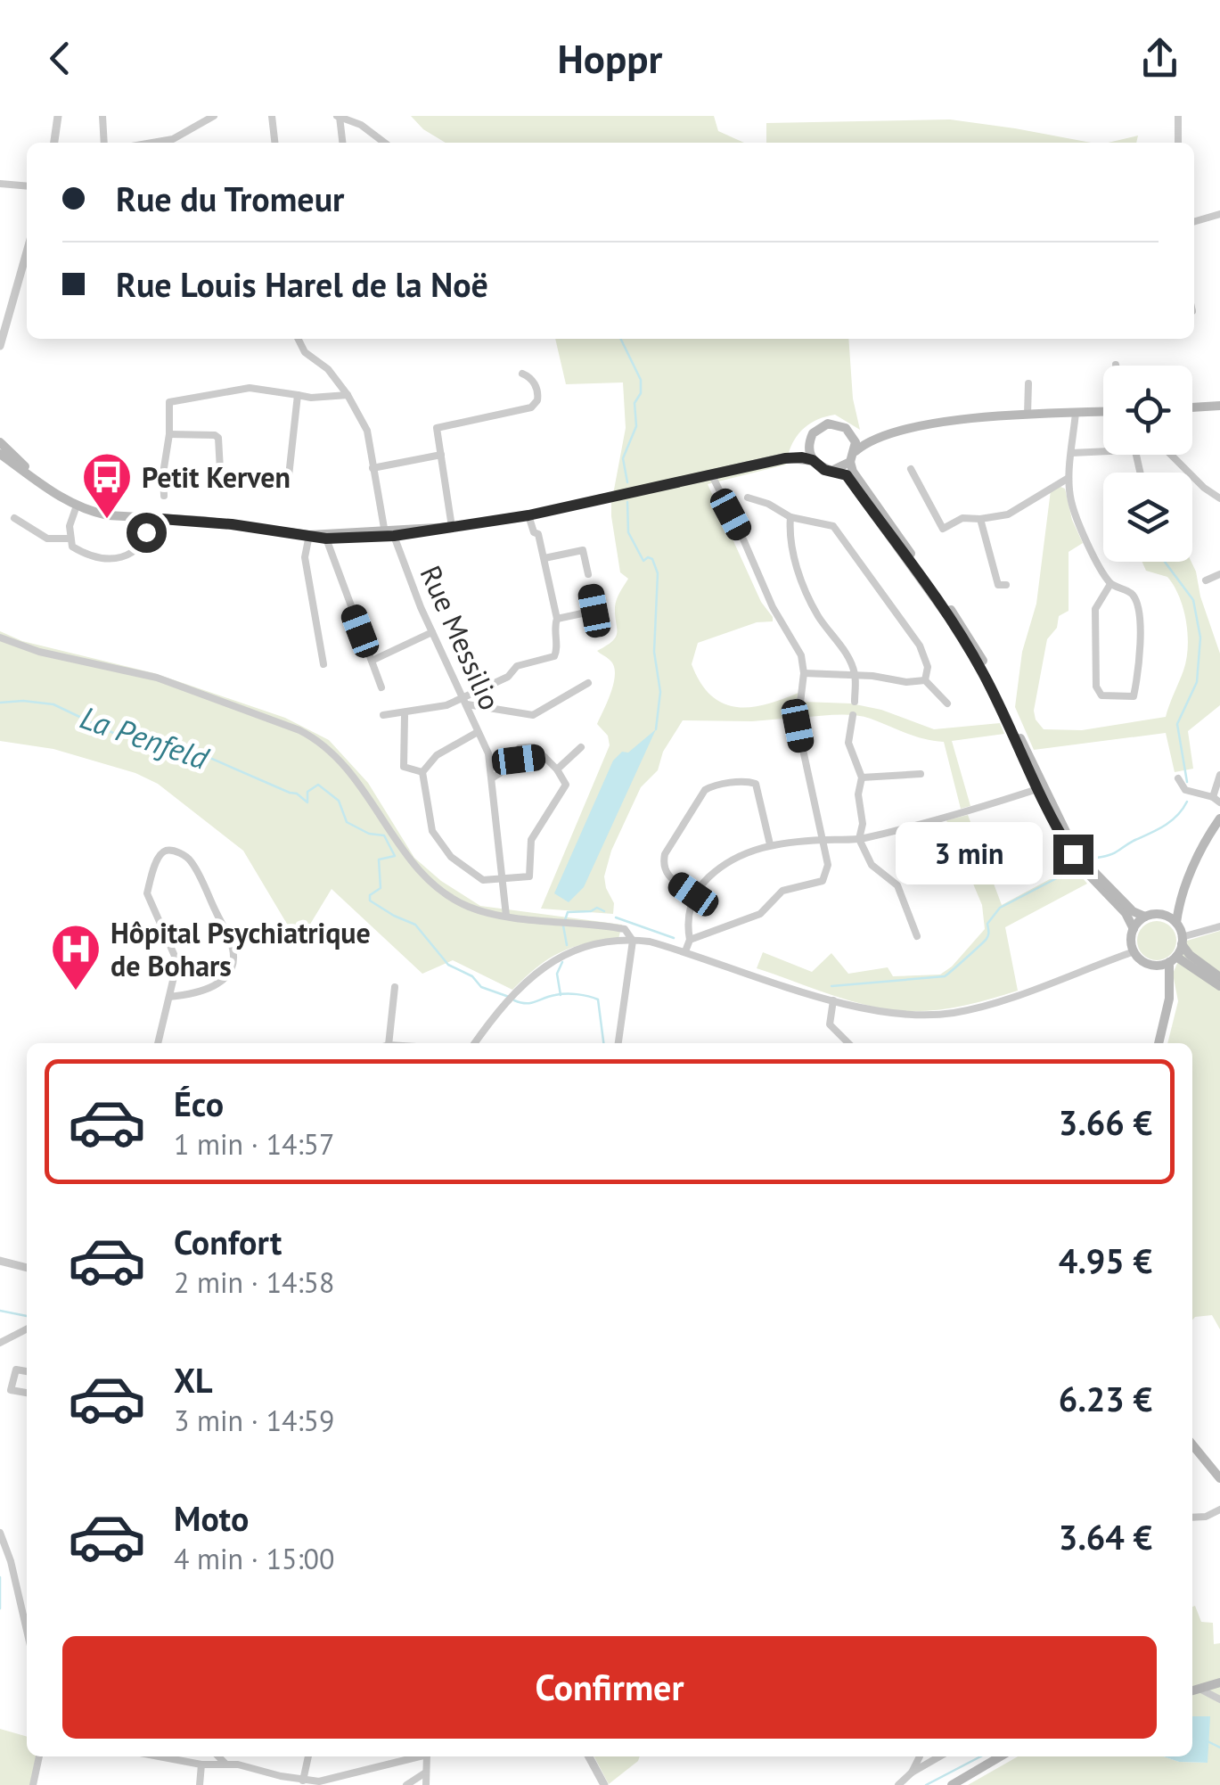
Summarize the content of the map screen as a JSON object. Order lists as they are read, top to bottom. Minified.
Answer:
{"streets":{"street":["Rue Messilio"]},"water":["La Penfeld"],"places":{"bus stop":["Petit Kerven"],"hospital":["Hôpital Psychiatrique de Bohars"]},"page":{"header":"Hoppr","banner":["Rue du Tromeur","Rue Louis Harel de la Noë"],"bubble":"3 min","list":[{"name":"Éco","note":"1 min · 14:57","value":"3.66 €"},{"name":"Confort","note":"2 min · 14:58","value":"4.95 €"},{"name":"XL","note":"3 min · 14:59","value":"6.23 €"},{"name":"Moto","note":"4 min · 15:00","value":"3.64 €"}],"buttons":"Confirmer"}}
